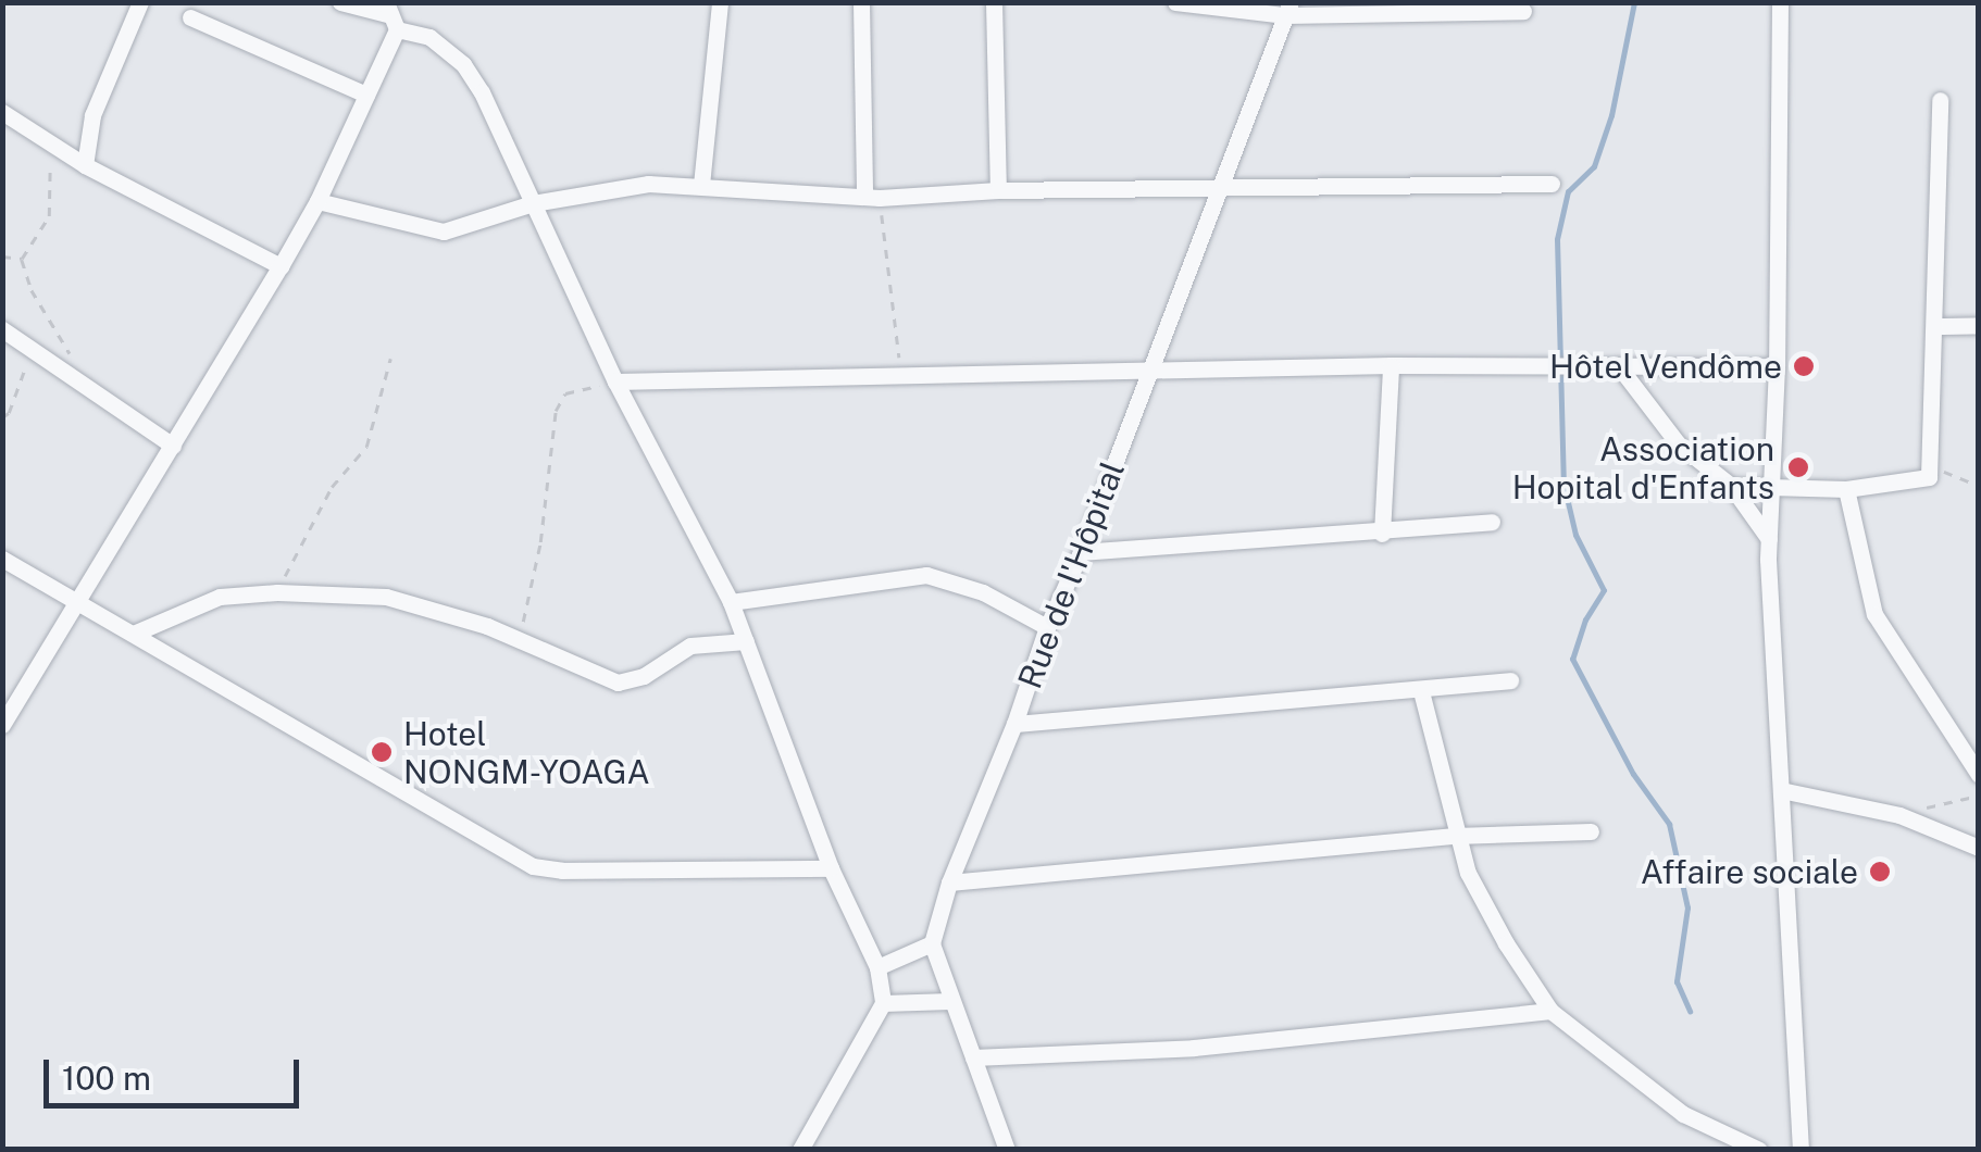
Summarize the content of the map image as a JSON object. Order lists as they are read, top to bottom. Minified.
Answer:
{"streets":{"street":["Rue de l'Hôpital"]},"places":["Hôtel Vendôme","Association Hopital d'Enfants","Hotel NONGM-YOAGA","Affaire sociale"],"scale_bar":"100 m"}
